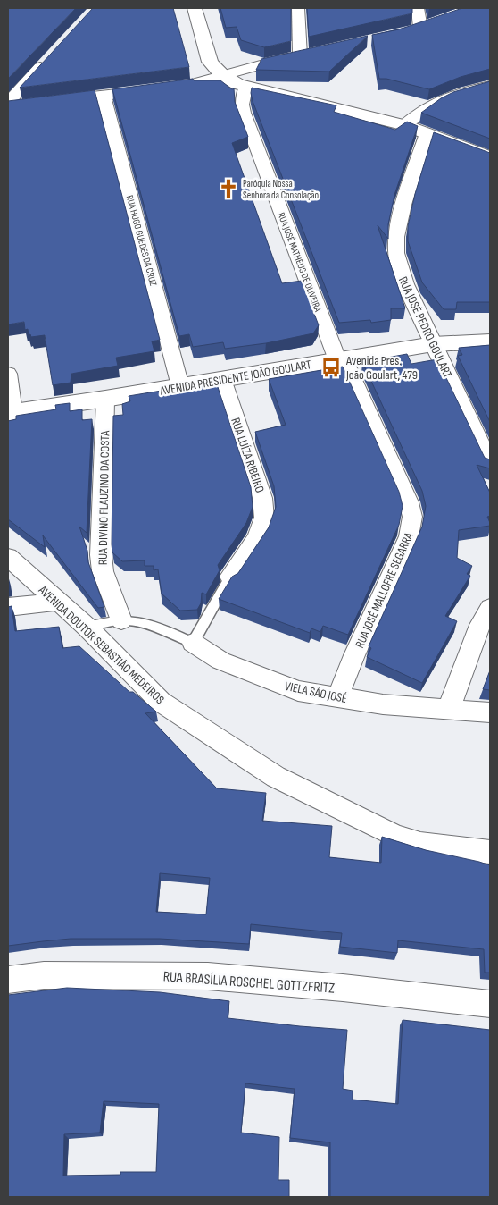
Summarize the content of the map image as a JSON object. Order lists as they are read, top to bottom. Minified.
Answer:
{"streets":{"street":["RUA HUGO GUEDES DA CRUZ","RUA JOSÉ MATHEUS DE OLIVEIRA","RUA JOSÉ PEDRO GOULART","AVENIDA PRESIDENTE JOÃO GOULART","RUA LUÍZA RIBEIRO","RUA DIVINO FLAUZINO DA COSTA","RUA JOSÉ MALLOFRE SEGARRA","AVENIDA DOUTOR SEBASTIÃO MEDEIROS","VIELA SÃO JOSÉ","RUA BRASÍLIA ROSCHEL GOTTZFRITZ"]},"crossings":[["RUA HUGO GUEDES DA CRUZ","AVENIDA PRESIDENTE JOÃO GOULART"],["RUA JOSÉ MATHEUS DE OLIVEIRA","AVENIDA PRESIDENTE JOÃO GOULART"],["RUA JOSÉ MATHEUS DE OLIVEIRA","RUA JOSÉ MALLOFRE SEGARRA"],["RUA JOSÉ PEDRO GOULART","AVENIDA PRESIDENTE JOÃO GOULART"],["AVENIDA PRESIDENTE JOÃO GOULART","RUA LUÍZA RIBEIRO"],["AVENIDA PRESIDENTE JOÃO GOULART","RUA DIVINO FLAUZINO DA COSTA"],["AVENIDA PRESIDENTE JOÃO GOULART","RUA JOSÉ MALLOFRE SEGARRA"],["RUA JOSÉ MALLOFRE SEGARRA","VIELA SÃO JOSÉ"]],"places":{"church":["Paróquia Nossa Senhora da Consolação"],"bus stop":["Avenida Pres. João Goulart, 479"]}}
